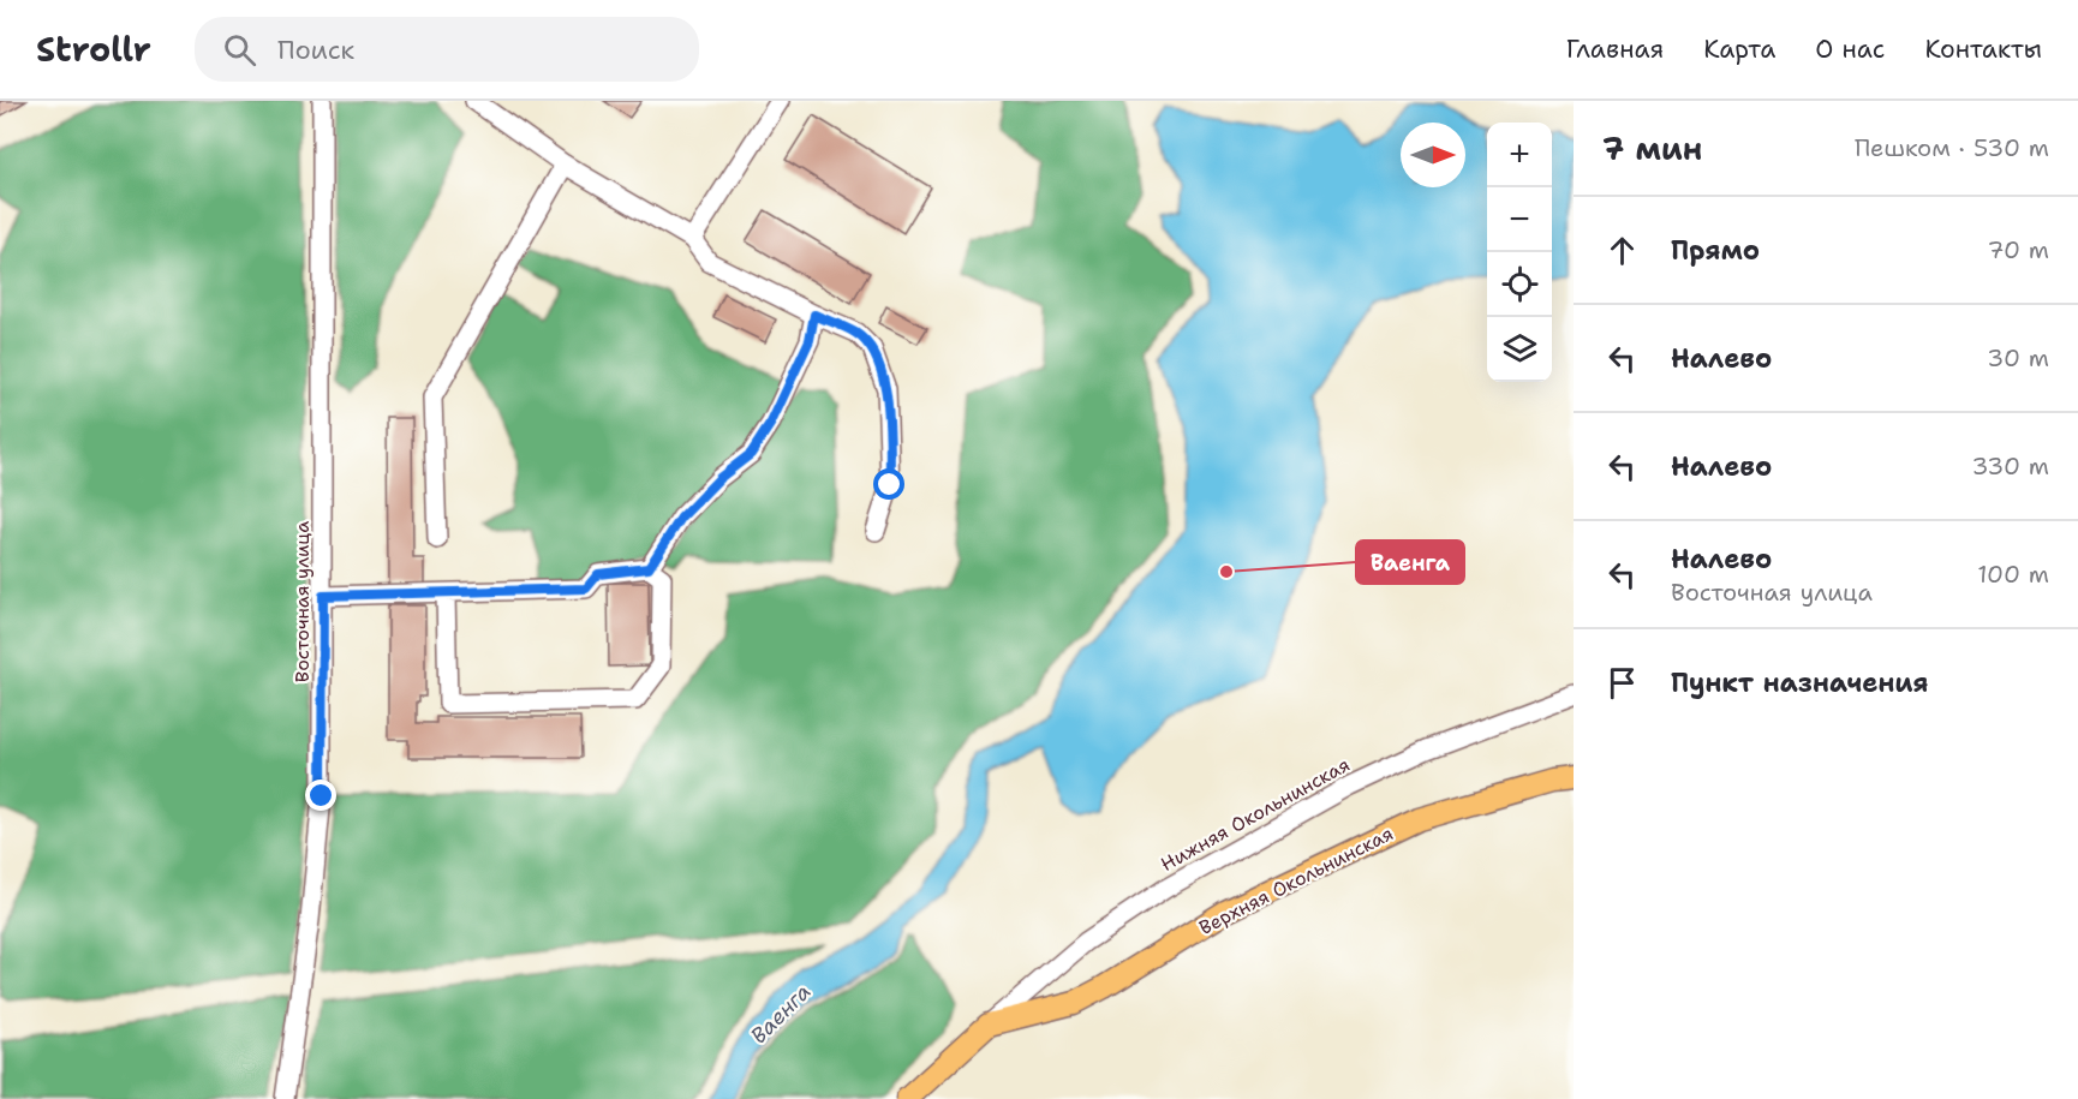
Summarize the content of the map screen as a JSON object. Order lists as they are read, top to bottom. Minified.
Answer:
{"streets":{"main road":["Верхняя Окольнинская"],"street":["Восточная улица","Нижняя Окольнинская"]},"crossings":[["Нижняя Окольнинская","Верхняя Окольнинская"]],"water":["Ваенга"],"places":["Ваенга"],"north":"right","page":{"header":"Strollr","search":"Поиск","nav":["Главная","Карта","О нас","Контакты"],"heading":["7 мин","Пешком · 530 m"],"map_buttons":["+","−"],"list":[["Прямо","70 m"],["Налево","30 m"],["Налево","330 m"],["Налево","Восточная улица","100 m"],"Пункт назначения"]}}
